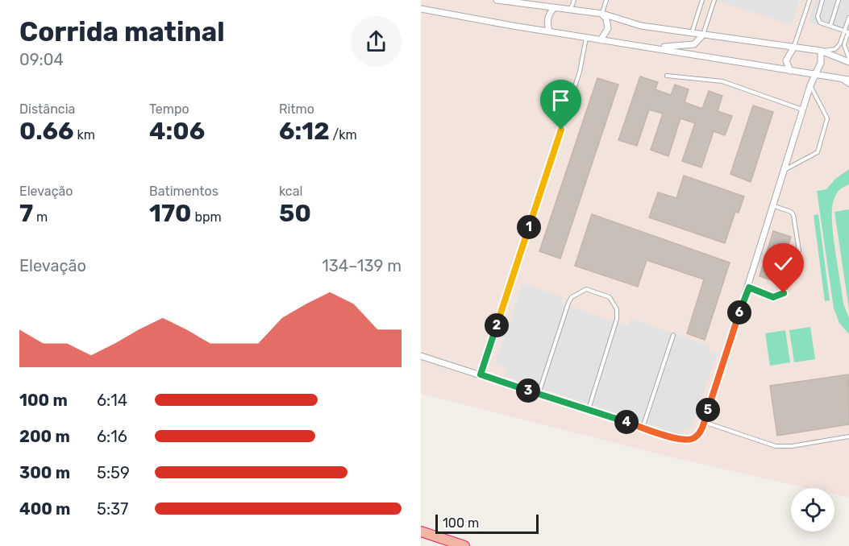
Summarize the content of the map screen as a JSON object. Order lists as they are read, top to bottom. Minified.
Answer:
{"scale_bar":"100 m","page":{"heading":["Corrida matinal","09:04"],"stats":[["Distância","0.66 km"],["Tempo","4:06"],["Ritmo","6:12 /km"],["Elevação","7 m"],["Batimentos","170 bpm"],["kcal","50"]],"pins":["1","6","2","3","5","4"],"chart":["Elevação","134–139 m"],"list":[{"name":"100 m","note":"6:14"},{"name":"200 m","note":"6:16"},{"name":"300 m","note":"5:59"},{"name":"400 m","note":"5:37"}],"scale":"100 m"}}
